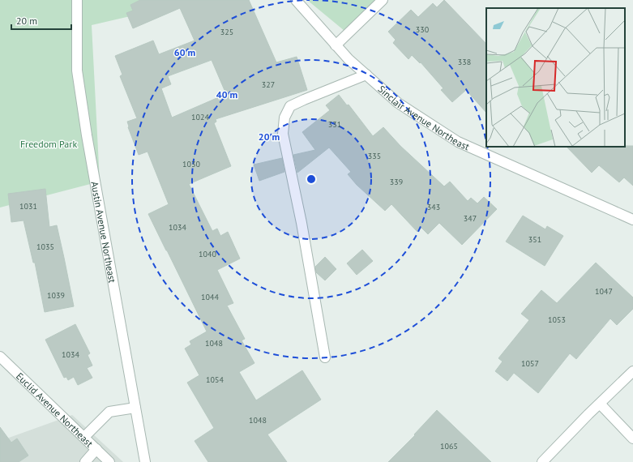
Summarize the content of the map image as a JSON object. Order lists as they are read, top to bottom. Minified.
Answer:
{"streets":{"street":["Sinclair Avenue Northeast","Austin Avenue Northeast","Euclid Avenue Northeast"]},"parks":["Freedom Park"],"house_numbers":["330","325","338","327","1024","331","335","1030","339","1031","343","347","1034","351","1035","1040","1047","1039","1044","1053","1048","1034","1057","1054","1048","1065"],"scale_bar":"20 m","rings":["60 m","40 m","20 m"]}
